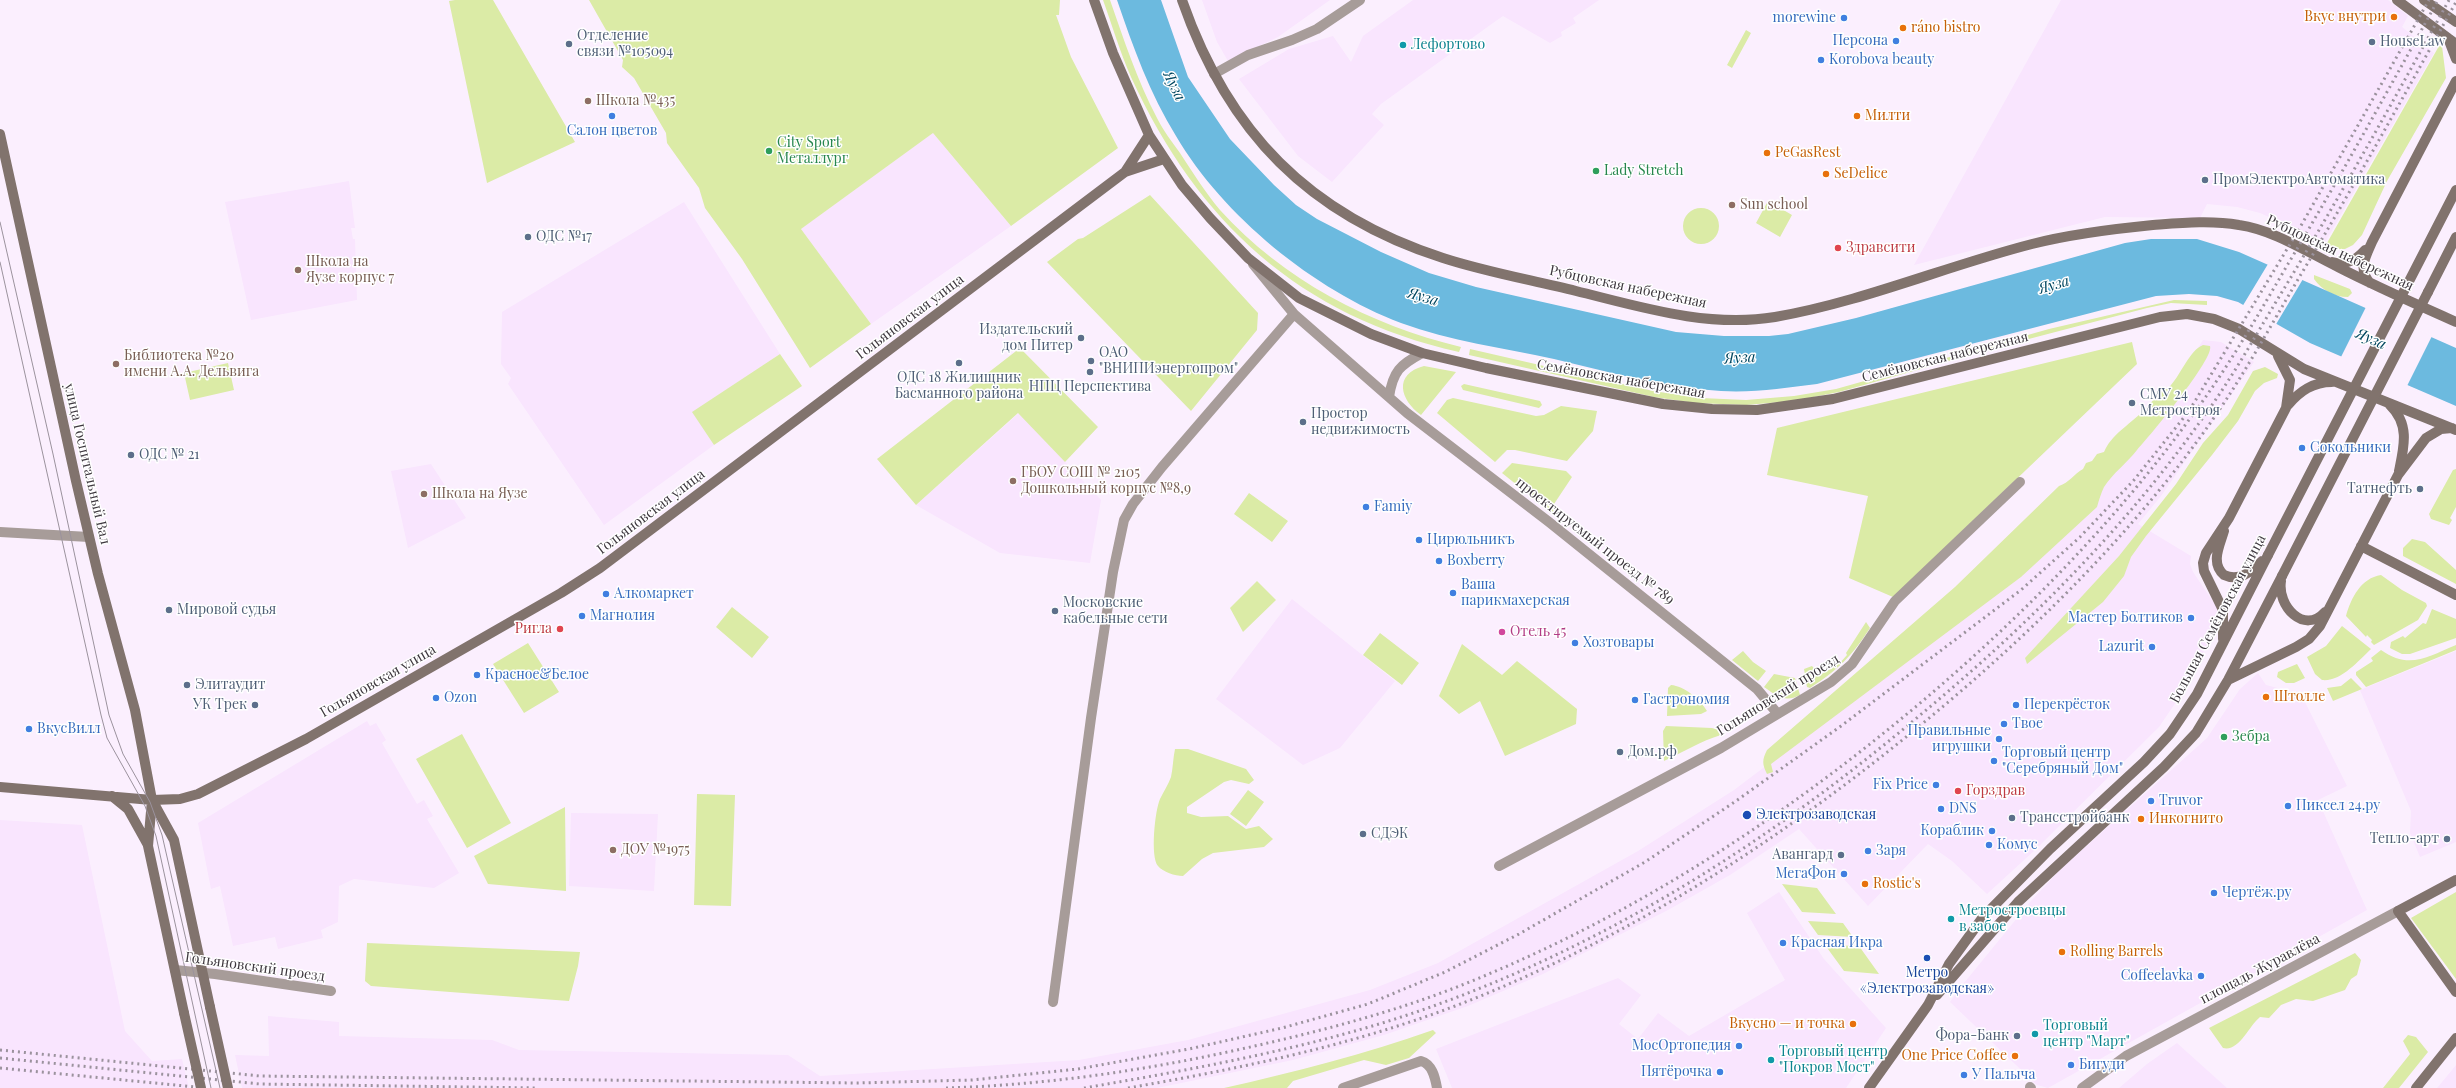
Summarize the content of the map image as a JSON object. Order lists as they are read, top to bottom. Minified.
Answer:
{"streets":{"main road":["Рубцовская набережная","Гольяновская улица","Семёновская набережная","улица Госпитальный Вал","Большая Семёновская улица","площадь Журавлёва"],"street":["проектируемый проезд № 789","Гольяновский проезд"]},"crossings":[["Гольяновская улица","Семёновская набережная"],["Гольяновская улица","улица Госпитальный Вал"],["Семёновская набережная","проектируемый проезд № 789"],["улица Госпитальный Вал","Гольяновский проезд"],["проектируемый проезд № 789","Гольяновский проезд"]],"water":["Яуза"],"places":["Вкус внутри","morewine","ráno bistro","Персона","HouseLaw","Отделение связи №105094","Лефортово","Korobova beauty","Школа №435","Салон цветов","Милти","City Sport Металлург","PeGasRest","Lady Stretch","SeDelice","ПромЭлектроАвтоматика","Sun school","ОДС №17","Здравсити","Школа на Яузе корпус 7","Издательский дом Питер","ОАО \"ВНИПИэнергопром\"","ОДС 18 Жилищник Басманного района","Библиотека №20 имени А.А. Дельвига","НПЦ Перспектива","СМУ 24 Метростроя","Простор недвижимость","Сокольники","ОДС № 21","ГБОУ СОШ № 2105 Дошкольный корпус №8,9","Татнефть","Школа на Яузе","Famiy","Цирюльникъ","Boxberry","Ваша парикмахерская","Алкомаркет","Мировой судья","Московские кабельные сети","Магнолия","Мастер Болтиков","Ригла","Отель 45","Хозтовары","Lazurit","Красное&Белое","Элитаудит","Штолле","Ozon","Гастрономия","УК Трек","Перекрёсток","Твое","ВкусВилл","Зебра","Правильные игрушки","Дом.рф","Торговый центр \"Серебряный Дом\"","Fix Price","Горздрав","Truvor","Пиксел 24.ру","DNS","Электрозаводская","Трансстройбанк","Инкогнито","Кораблик","СДЭК","Тепло-арт","Комус","ДОУ №1975","Заря","Авангард","МегаФон","Rostic's","Чертёж.ру","Метростроевцы в забое","Красная Икра","Rolling Barrels","Метро «Электрозаводская»","Coffeelavka","Вкусно — и точка","Торговый центр \"Март\"","Фора-Банк","МосОртопедия","One Price Coffee","Торговый центр \"Покров Мост\"","Бигуди","Пятёрочка","У Палыча"]}
